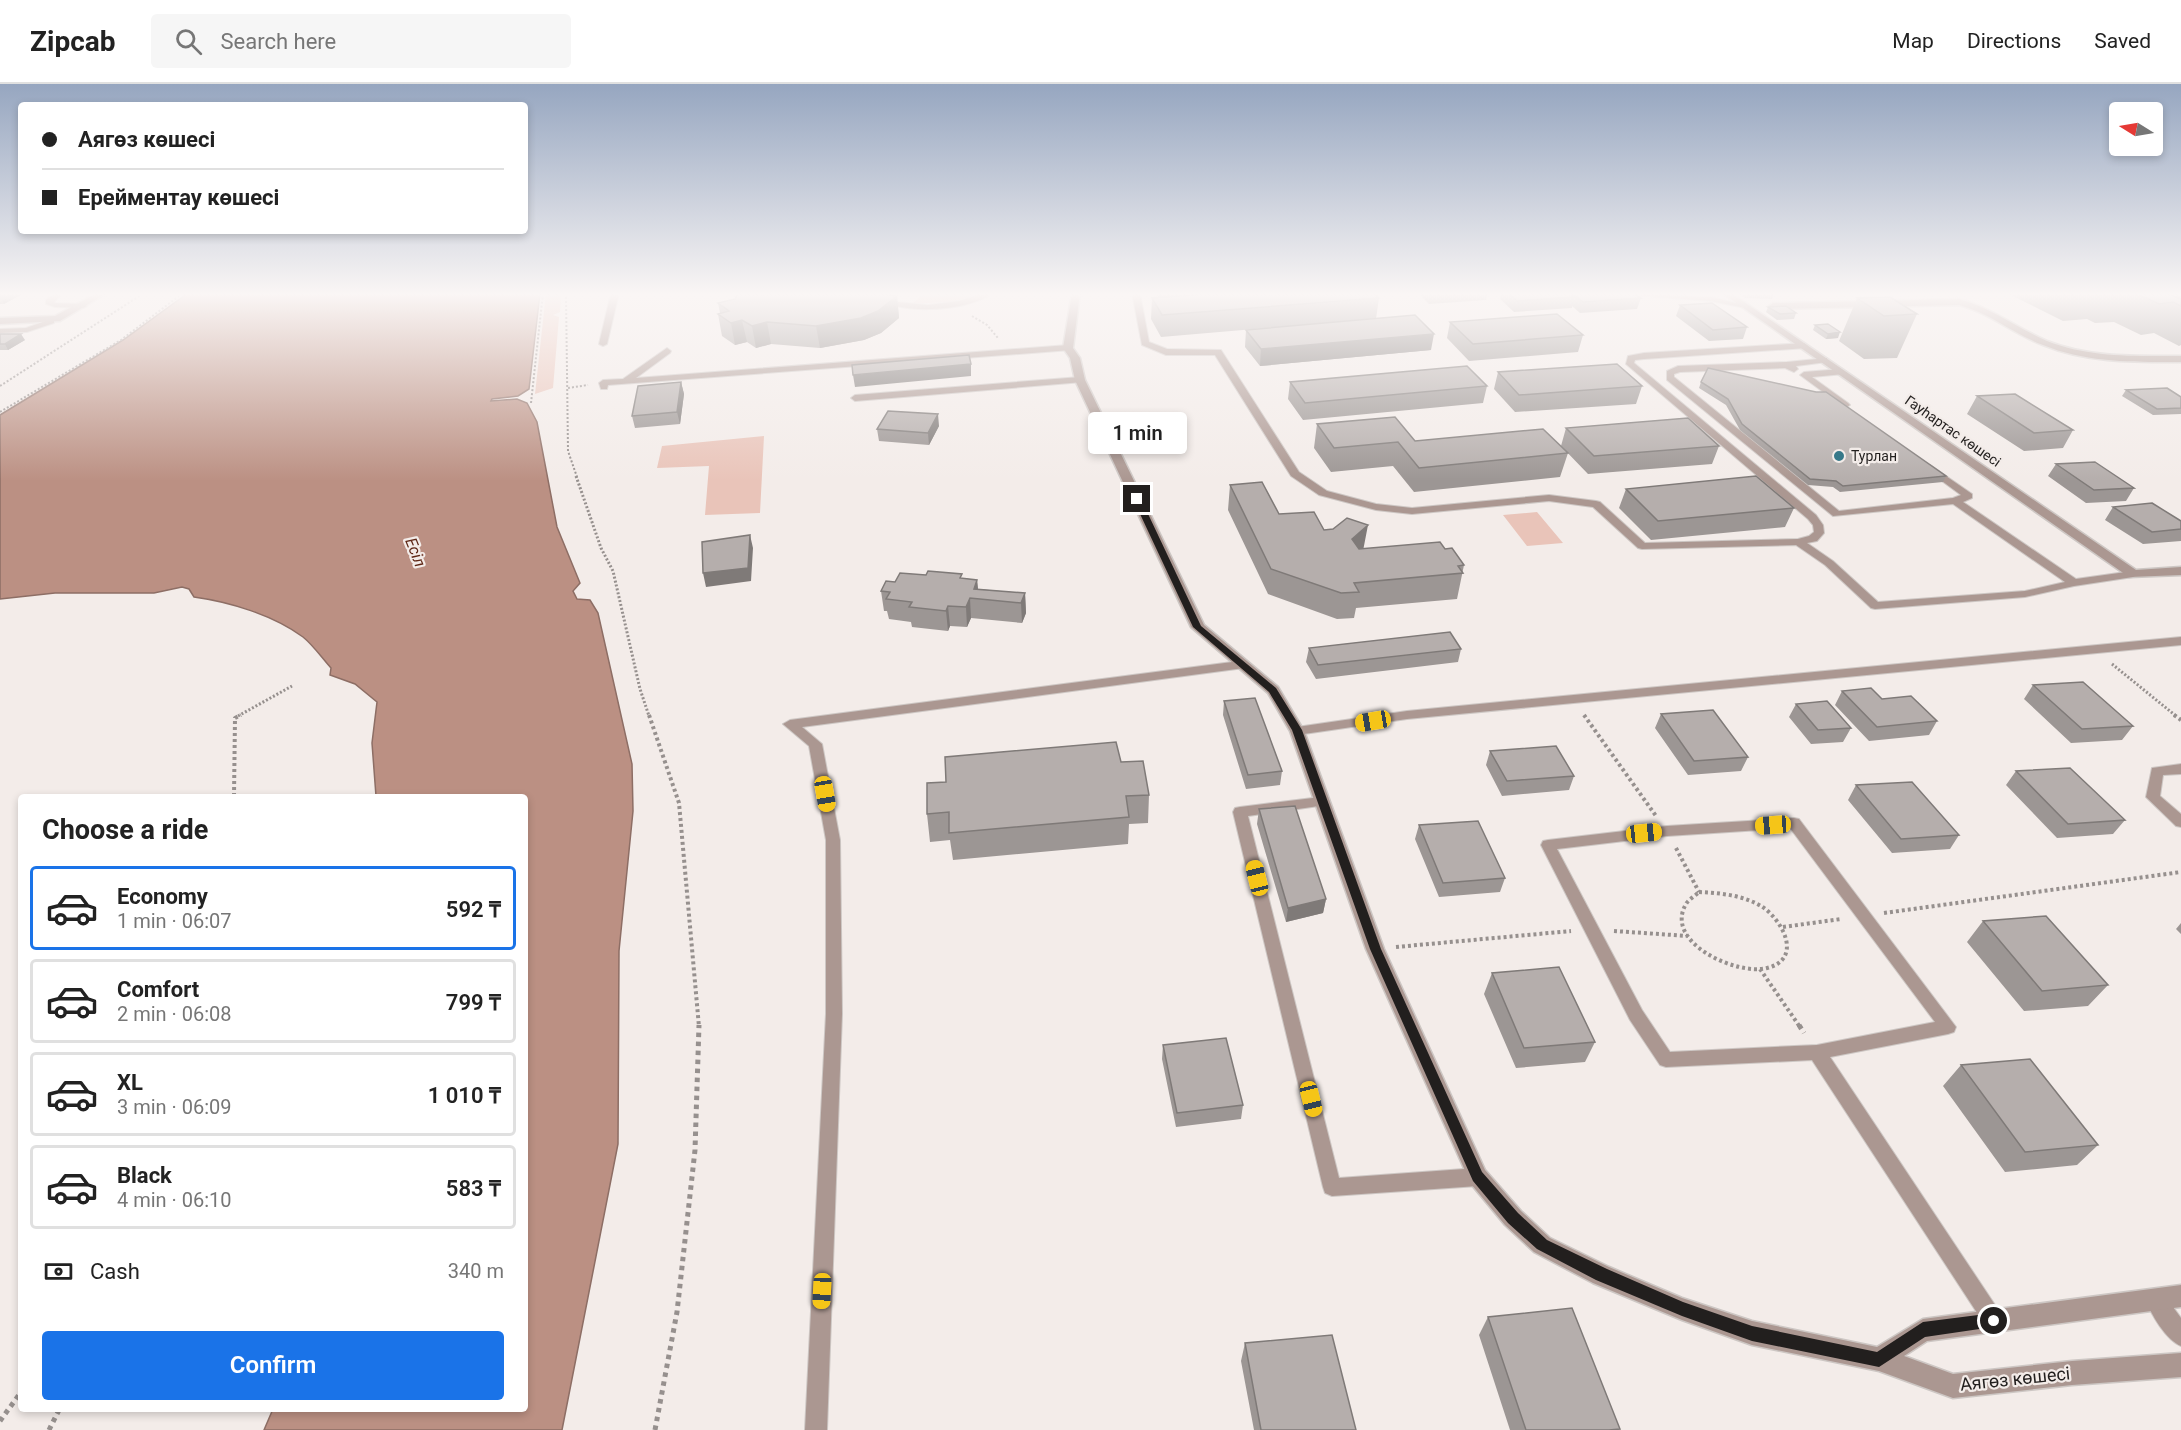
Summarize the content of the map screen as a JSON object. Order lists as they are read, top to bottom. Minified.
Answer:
{"streets":{"street":["Гауhартас көшесі","Аягөз көшесі"]},"water":["Есіл"],"places":["Турлан"],"north":"left","page":{"header":"Zipcab","search":"Search here","nav":["Map","Directions","Saved"],"banner":["Аягөз көшесі","Ерейментау көшесі"],"bubble":"1 min","heading":"Choose a ride","list":[{"name":"Economy","note":"1 min · 06:07","value":"592 ₸"},{"name":"Comfort","note":"2 min · 06:08","value":"799 ₸"},{"name":"XL","note":"3 min · 06:09","value":"1 010 ₸"},{"name":"Black","note":"4 min · 06:10","value":"583 ₸"}],"pay":["Cash","340 m"],"buttons":"Confirm"}}
